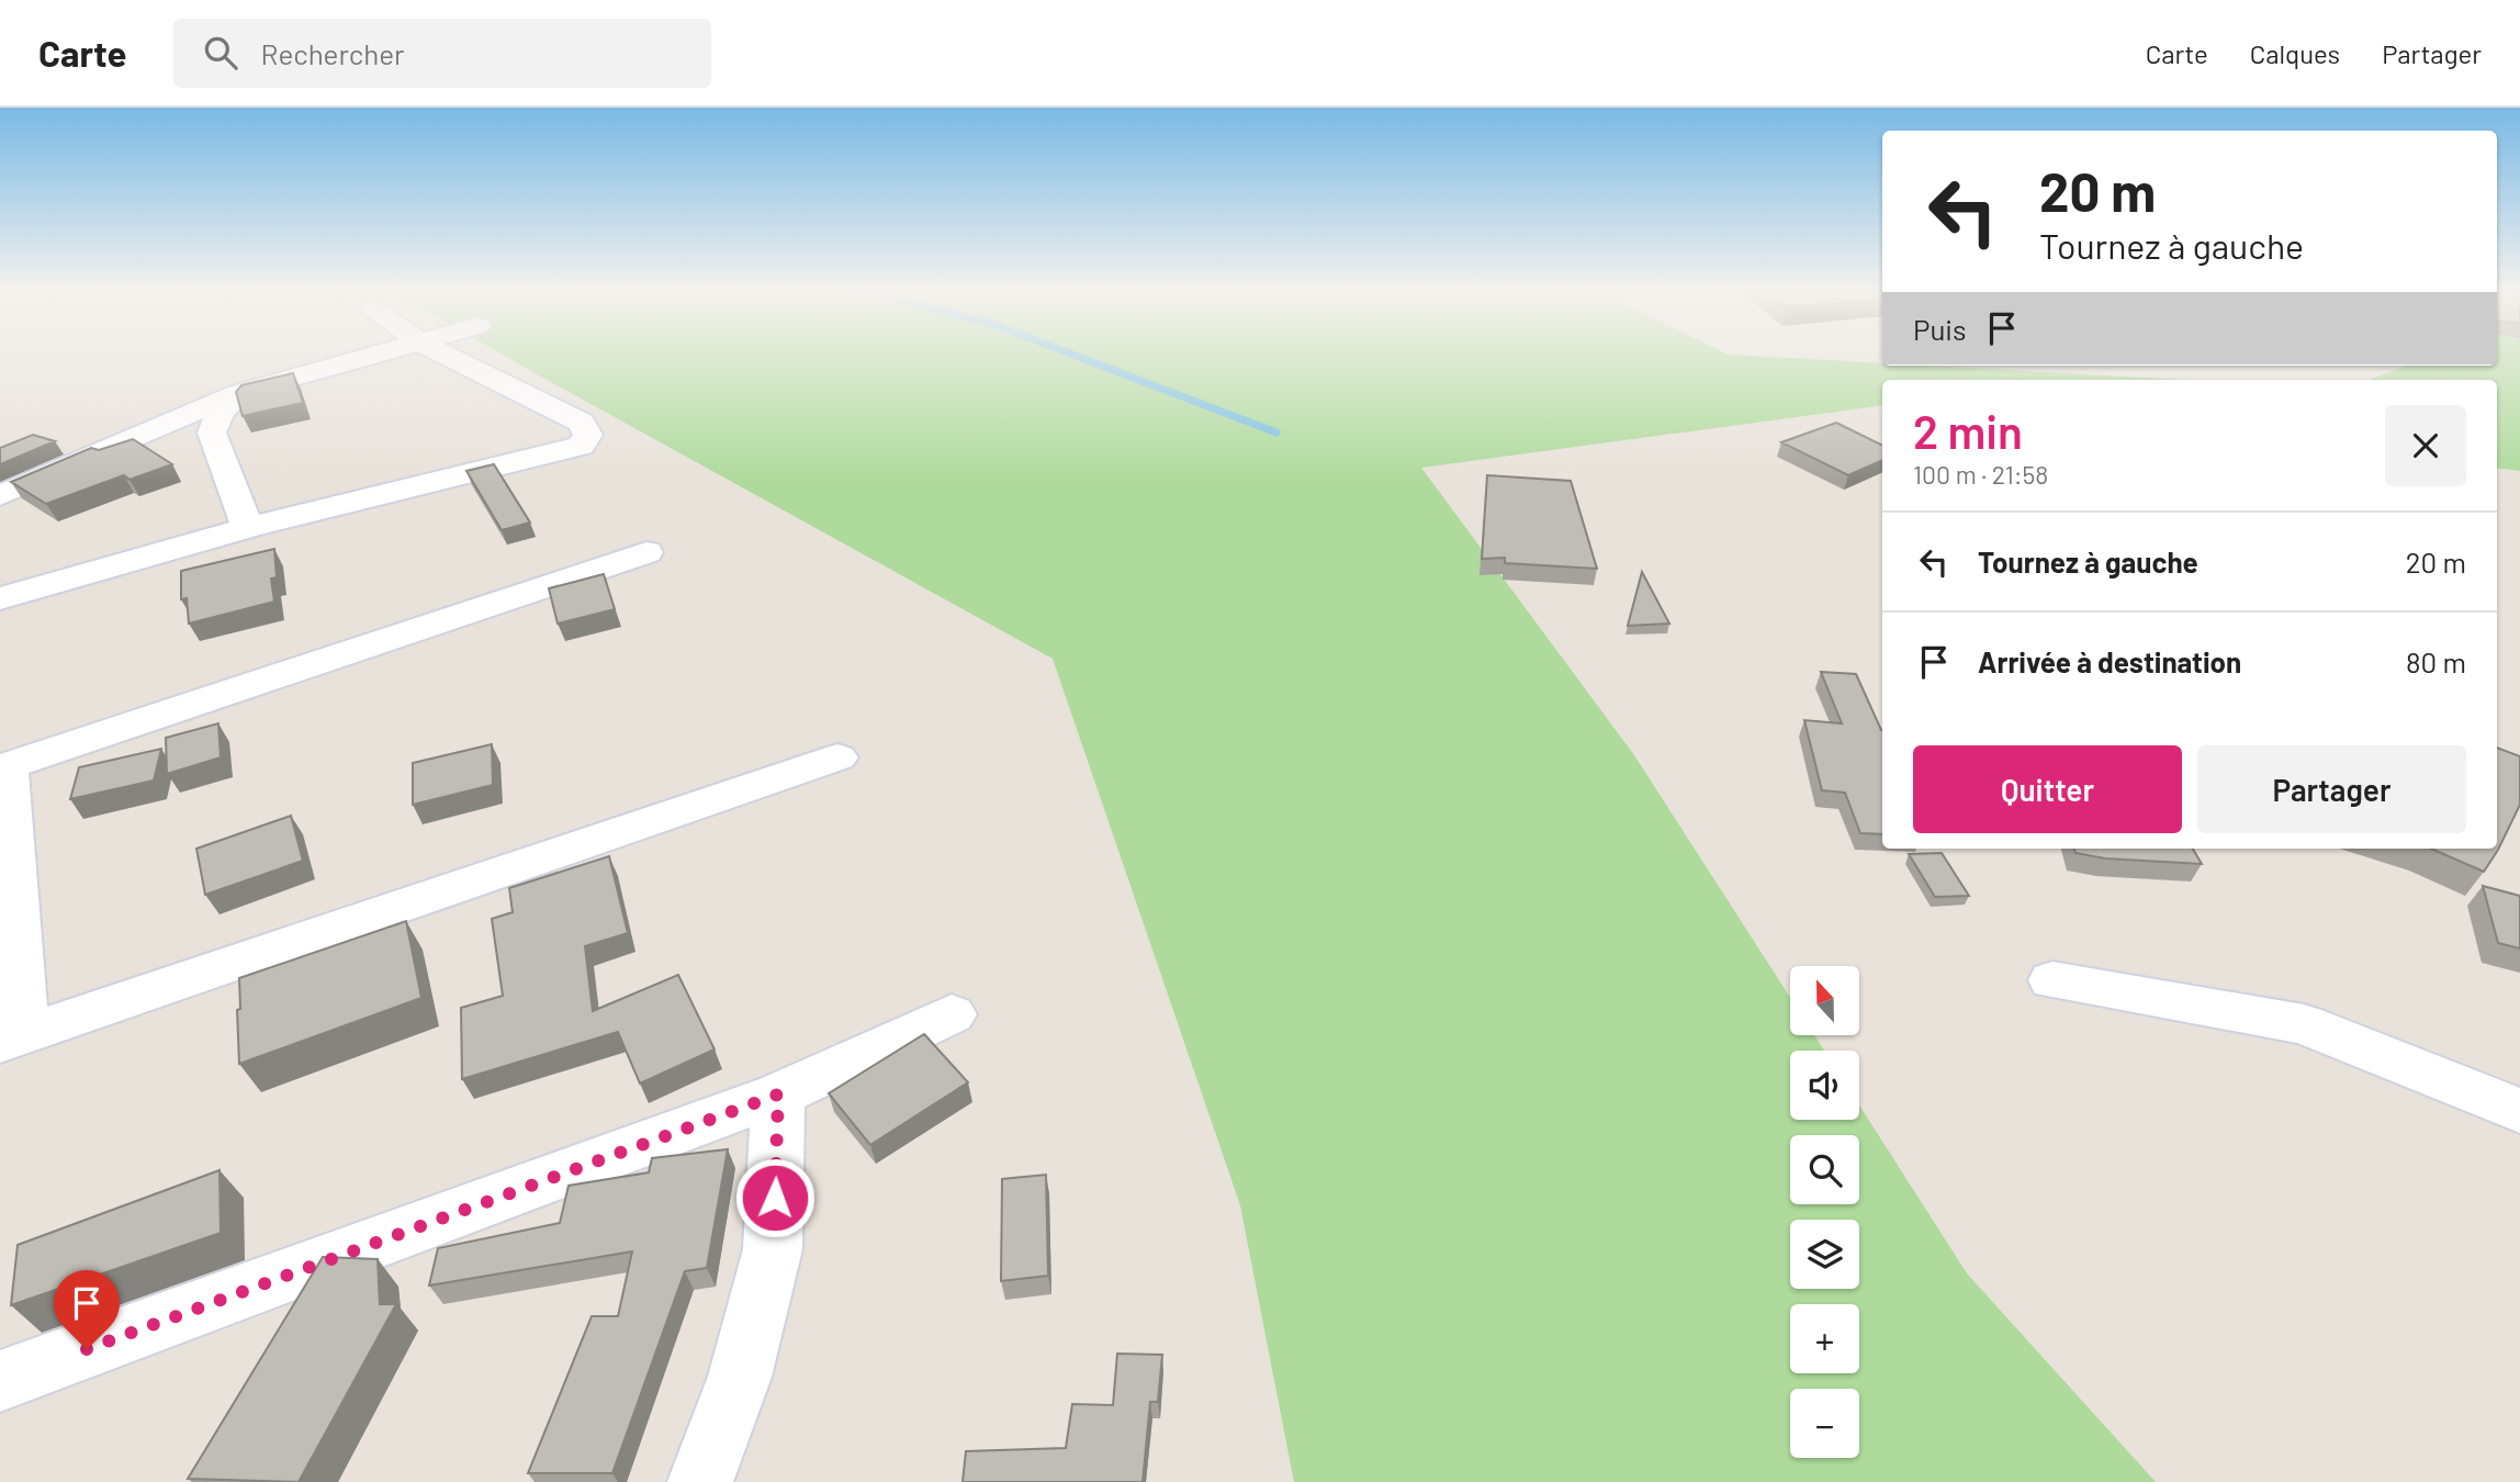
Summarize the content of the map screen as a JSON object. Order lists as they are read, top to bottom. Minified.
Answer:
{"north":"top","page":{"header":"Carte","search":"Rechercher","nav":["Carte","Calques","Partager"],"turn":["20 m","Tournez à gauche"],"then":"Puis","heading":["2 min","100 m · 21:58"],"list":[{"name":"Tournez à gauche","value":"20 m"},{"name":"Arrivée à destination","value":"80 m"}],"buttons":["Quitter","Partager"],"map_buttons":["+","−"]}}
